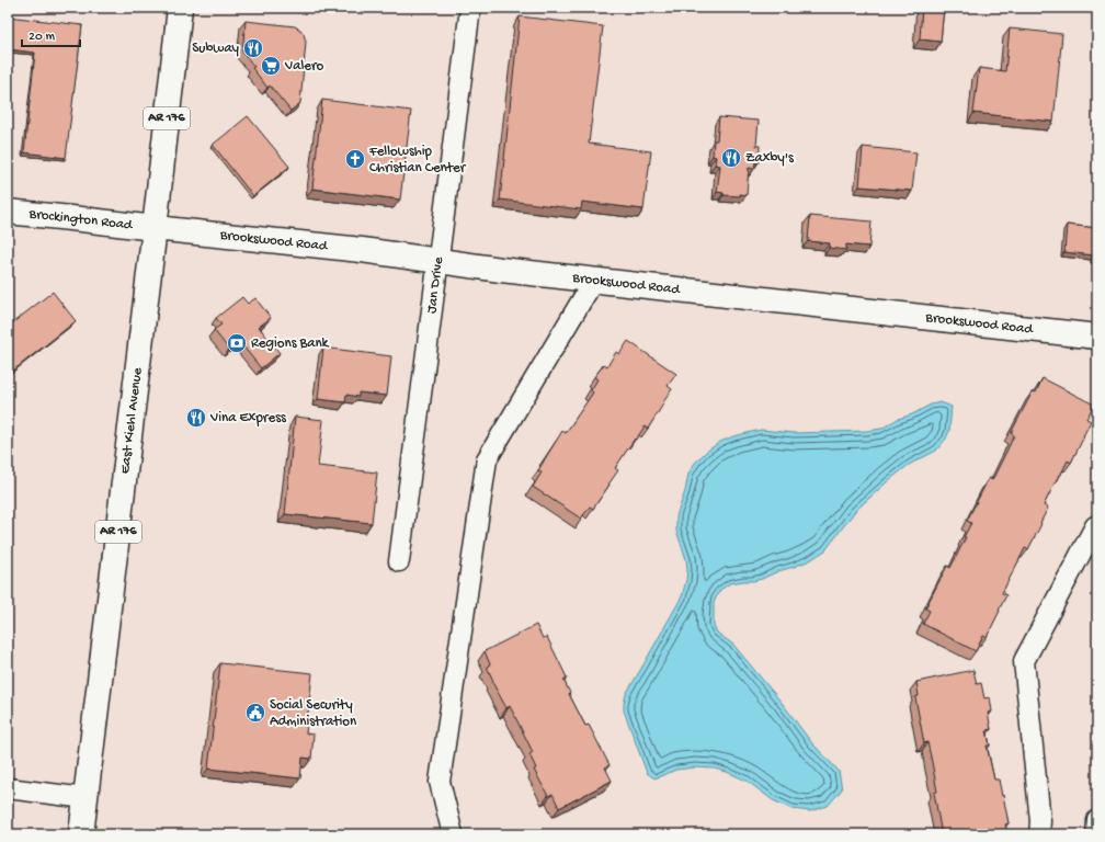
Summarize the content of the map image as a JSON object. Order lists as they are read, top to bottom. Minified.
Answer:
{"streets":{"main road":["AR 176","Brockington Road","Brookswood Road","East Kiehl Avenue"],"street":["Jan Drive"]},"crossings":[["Brockington Road","Brookswood Road"],["Brockington Road","East Kiehl Avenue"],["Brookswood Road","Jan Drive"],["Brookswood Road","East Kiehl Avenue"]],"places":{"restaurant":["Subway","Zaxby's","Vina Express"],"supermarket":["Valero"],"church":["Fellowship Christian Center"],"bank":["Regions Bank"],"public building":["Social Security Administration"]},"scale_bar":"20 m"}
